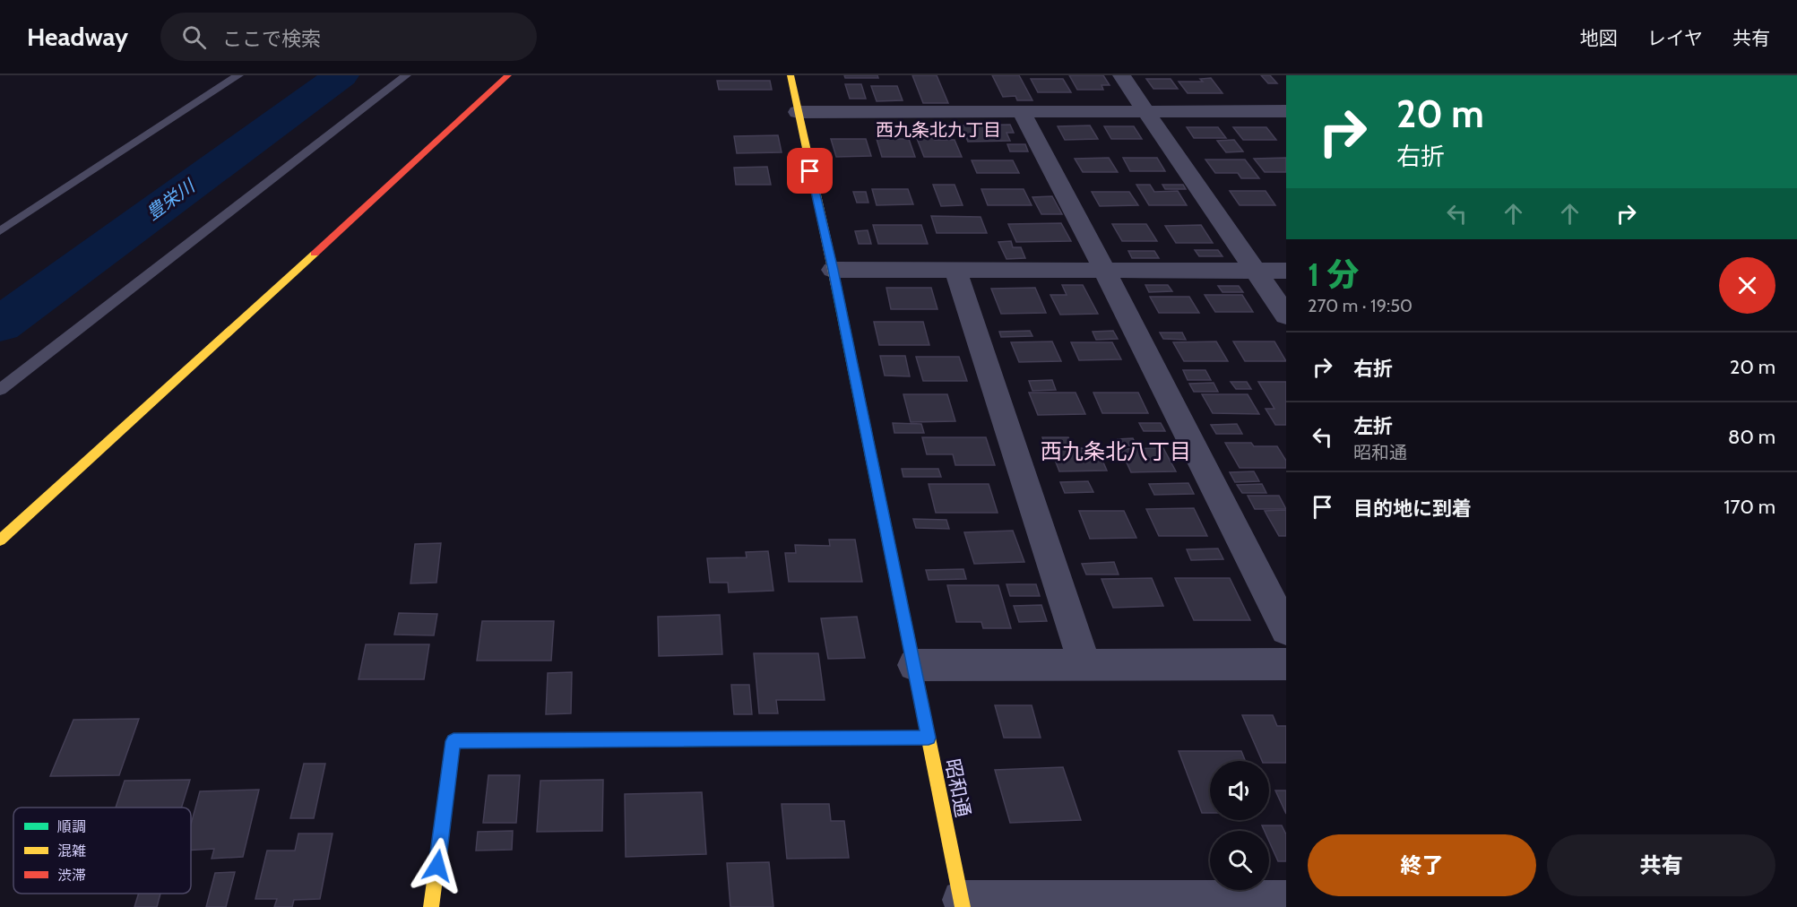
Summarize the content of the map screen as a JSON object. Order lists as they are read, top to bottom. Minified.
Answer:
{"streets":{"street":["昭和通"]},"districts":["西九条北九丁目","西九条北八丁目"],"water":["豊栄川"],"legend":["順調","混雑","渋滞"],"page":{"header":"Headway","search":"ここで検索","nav":["地図","レイヤ","共有"],"turn":["20 m","右折"],"heading":["1 分","270 m · 19:50"],"list":[{"name":"右折","value":"20 m"},{"name":"左折","note":"昭和通","value":"80 m"},{"name":"目的地に到着","value":"170 m"}],"buttons":["終了","共有"]}}
